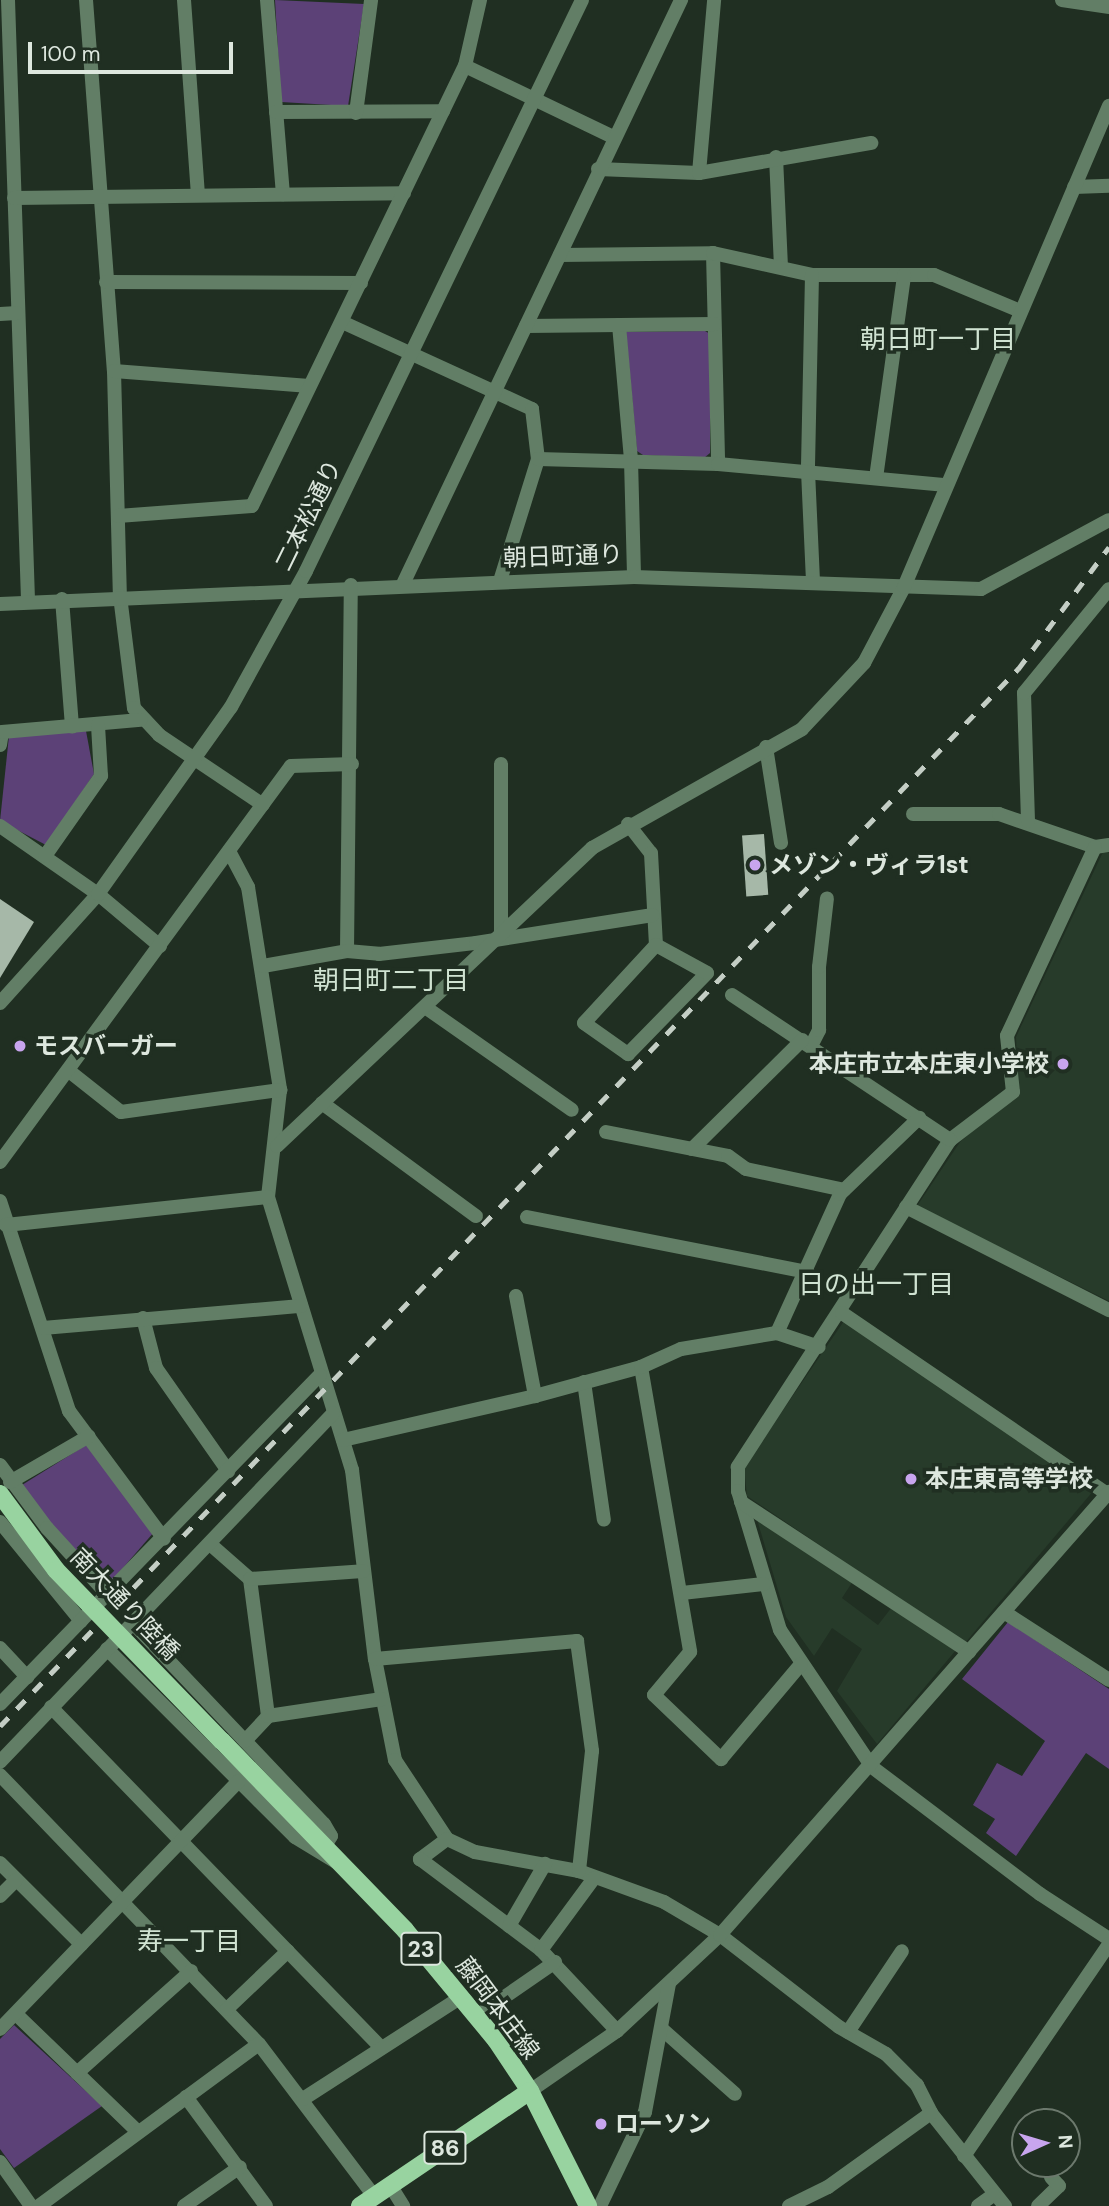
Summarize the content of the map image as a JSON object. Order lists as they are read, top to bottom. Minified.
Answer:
{"streets":{"main road":["南大通り陸橋","23","藤岡本庄線","86"],"street":["二本松通り","朝日町通り"]},"crossings":[["二本松通り","朝日町通り"],["南大通り陸橋","藤岡本庄線"],["藤岡本庄線","86"]],"districts":["朝日町一丁目","朝日町二丁目","日の出一丁目","寿一丁目"],"places":["メゾン・ヴィラ1st","モスバーガー","本庄市立本庄東小学校","本庄東高等学校","ローソン"],"scale_bar":"100 m","north":"right"}
